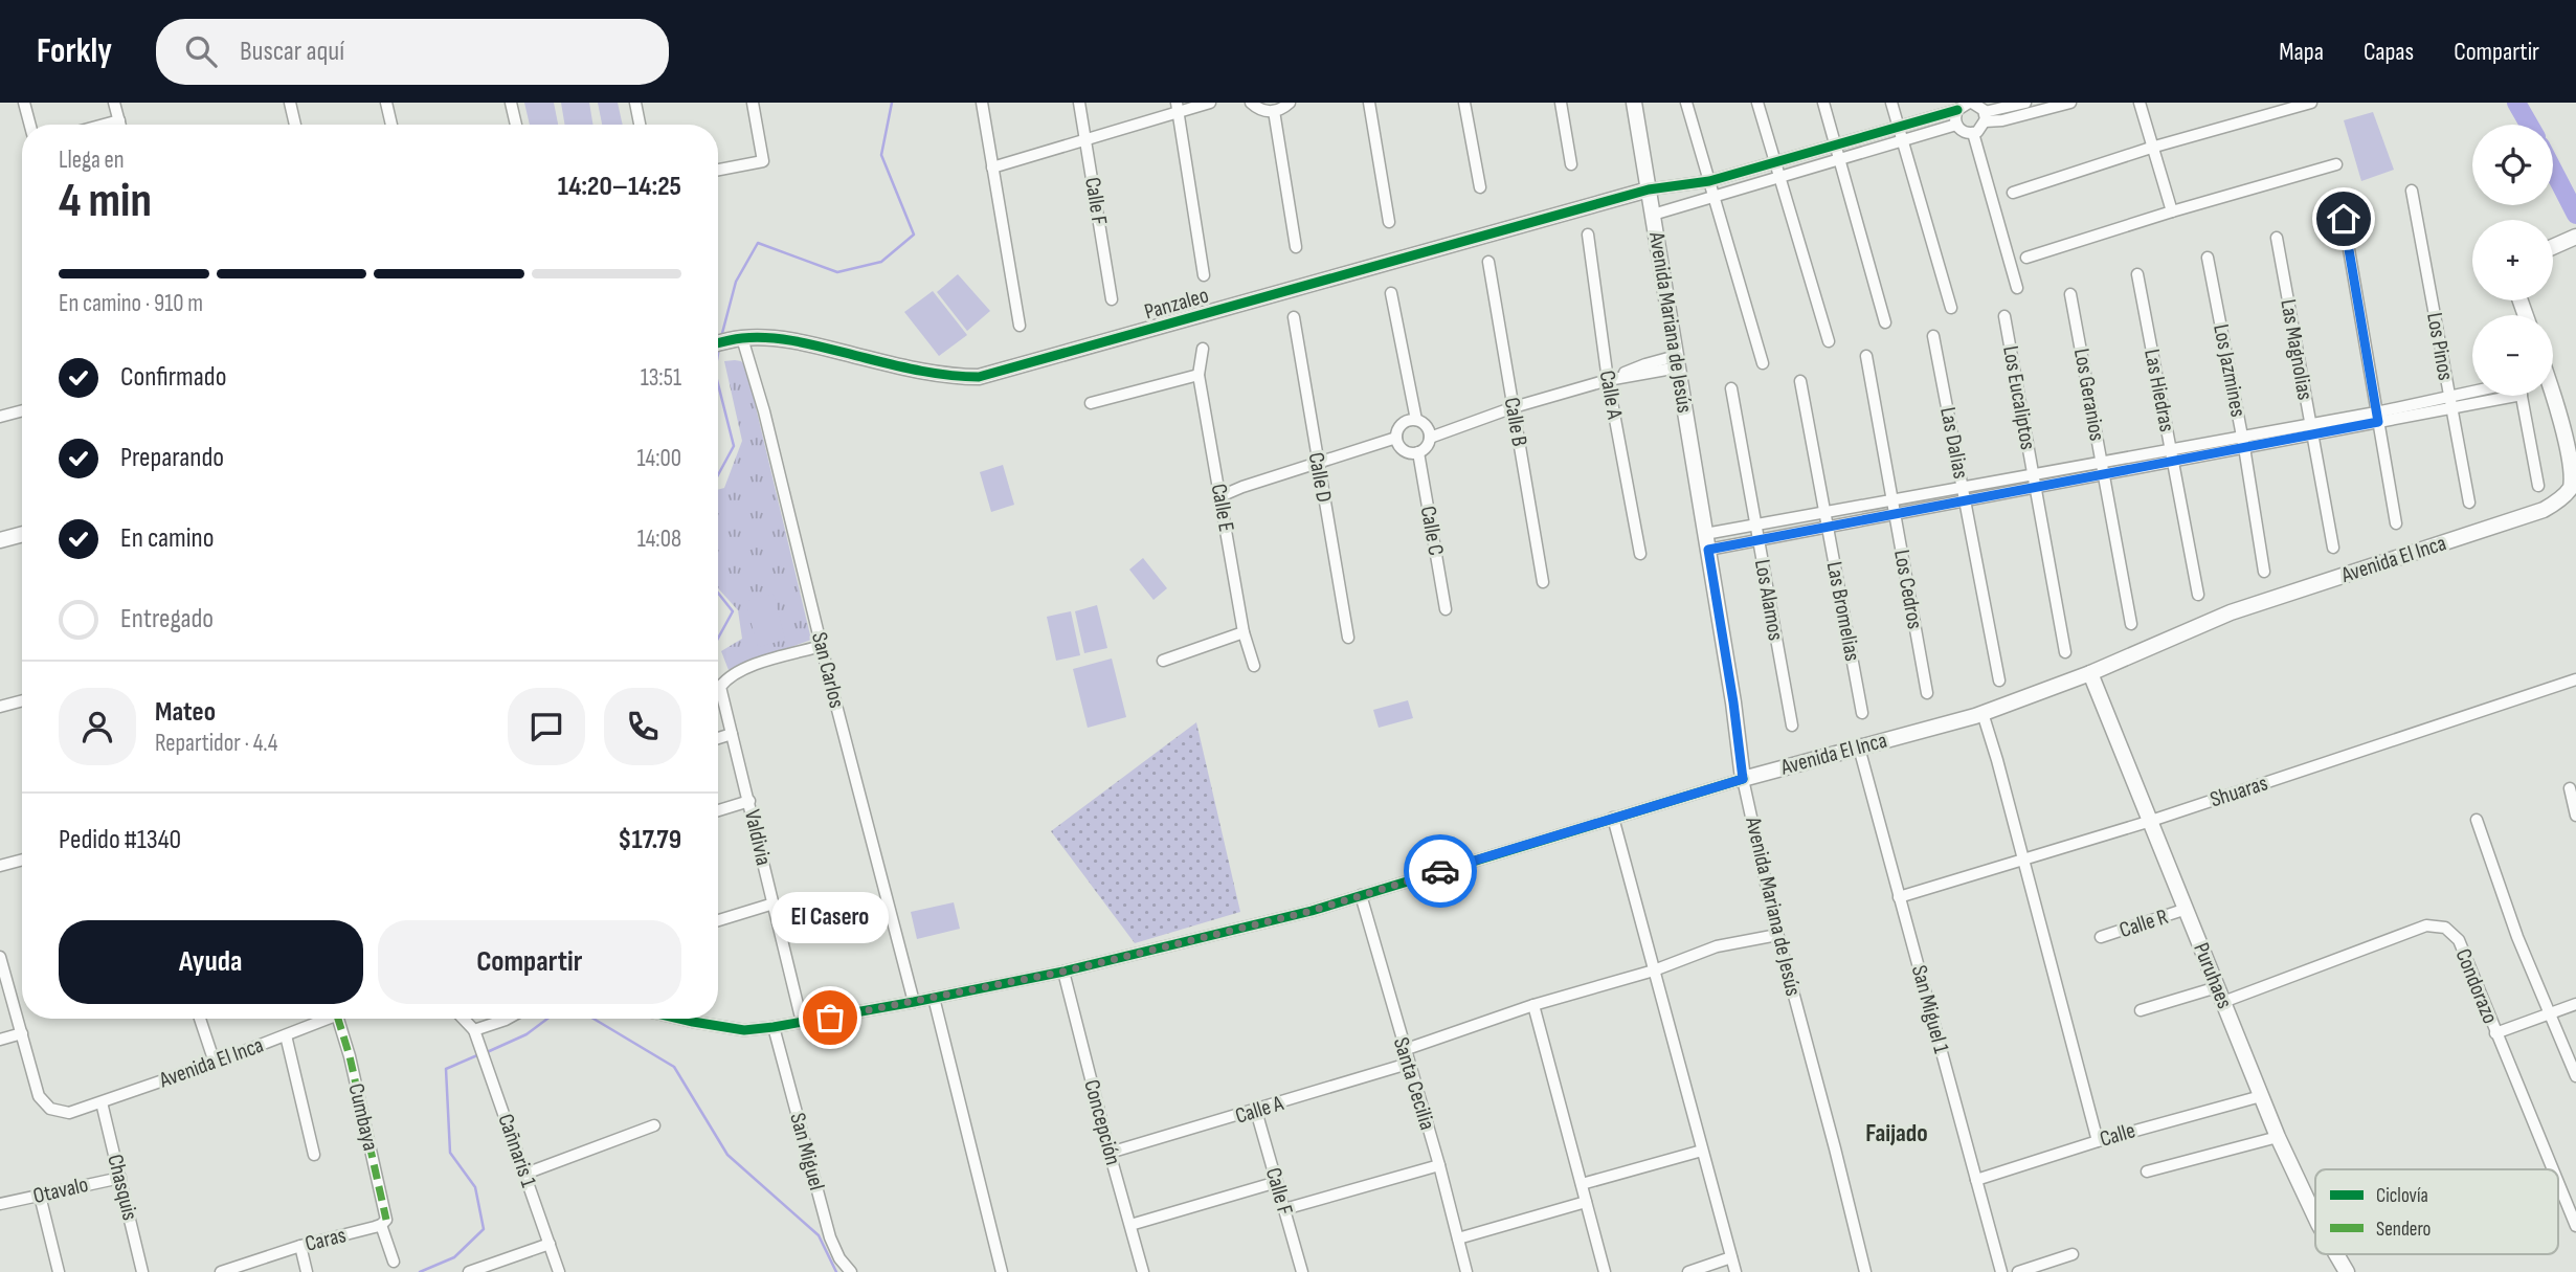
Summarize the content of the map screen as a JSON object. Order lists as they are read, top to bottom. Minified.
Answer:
{"streets":{"street":["Calle F","Panzaleo","Avenida Mariana de Jesús","Los Pinos","Las Magnolias","Los Jazmines","Las Hiedras","Calle A","Los Geranios","Los Eucaliptos","Calle B","Las Dalias","Calle D","Calle E","Calle C","Avenida El Inca","Los Cedros","Los Alamos","Las Bromelias","San Carlos","Shuaras","Valdivia","Calle R","Puruhaes","Condorazo","San Miguel 1","Santa Cecilia","Cumbaya","Concepción","Calle","Cañnaris 1","San Miguel","Chasquis","Otavalo","Caras"]},"crossings":[["Calle F","Calle A"],["Panzaleo","Avenida Mariana de Jesús"],["Panzaleo","San Carlos"],["Avenida Mariana de Jesús","Avenida El Inca"],["Calle A","Santa Cecilia"],["Calle A","Concepción"],["Avenida El Inca","San Carlos"],["Avenida El Inca","Valdivia"],["Avenida El Inca","Puruhaes"],["Avenida El Inca","San Miguel 1"],["Avenida El Inca","Santa Cecilia"],["Avenida El Inca","Concepción"],["Avenida El Inca","San Miguel"],["Avenida El Inca","Chasquis"],["San Carlos","Valdivia"],["Shuaras","Puruhaes"],["Shuaras","San Miguel 1"],["Calle R","Puruhaes"],["Puruhaes","Condorazo"],["Puruhaes","Calle"],["San Miguel 1","Calle"],["Cumbaya","Caras"],["Chasquis","Otavalo"]],"districts":["Faijado"],"places":["El Casero"],"legend":["Ciclovía","Sendero"],"page":{"header":"Forkly","search":"Buscar aquí","nav":["Mapa","Capas","Compartir"],"map_buttons":["+","−"],"heading":["4 min","Llega en","14:20–14:25"],"panel":["Mateo","Repartidor · 4.4","Pedido #1340","$17.79"],"bar":"En camino · 910 m","list":[["Confirmado","13:51"],["Preparando","14:00"],["En camino","14:08"],"Entregado"],"bubble":"El Casero","buttons":["Ayuda","Compartir"]}}
